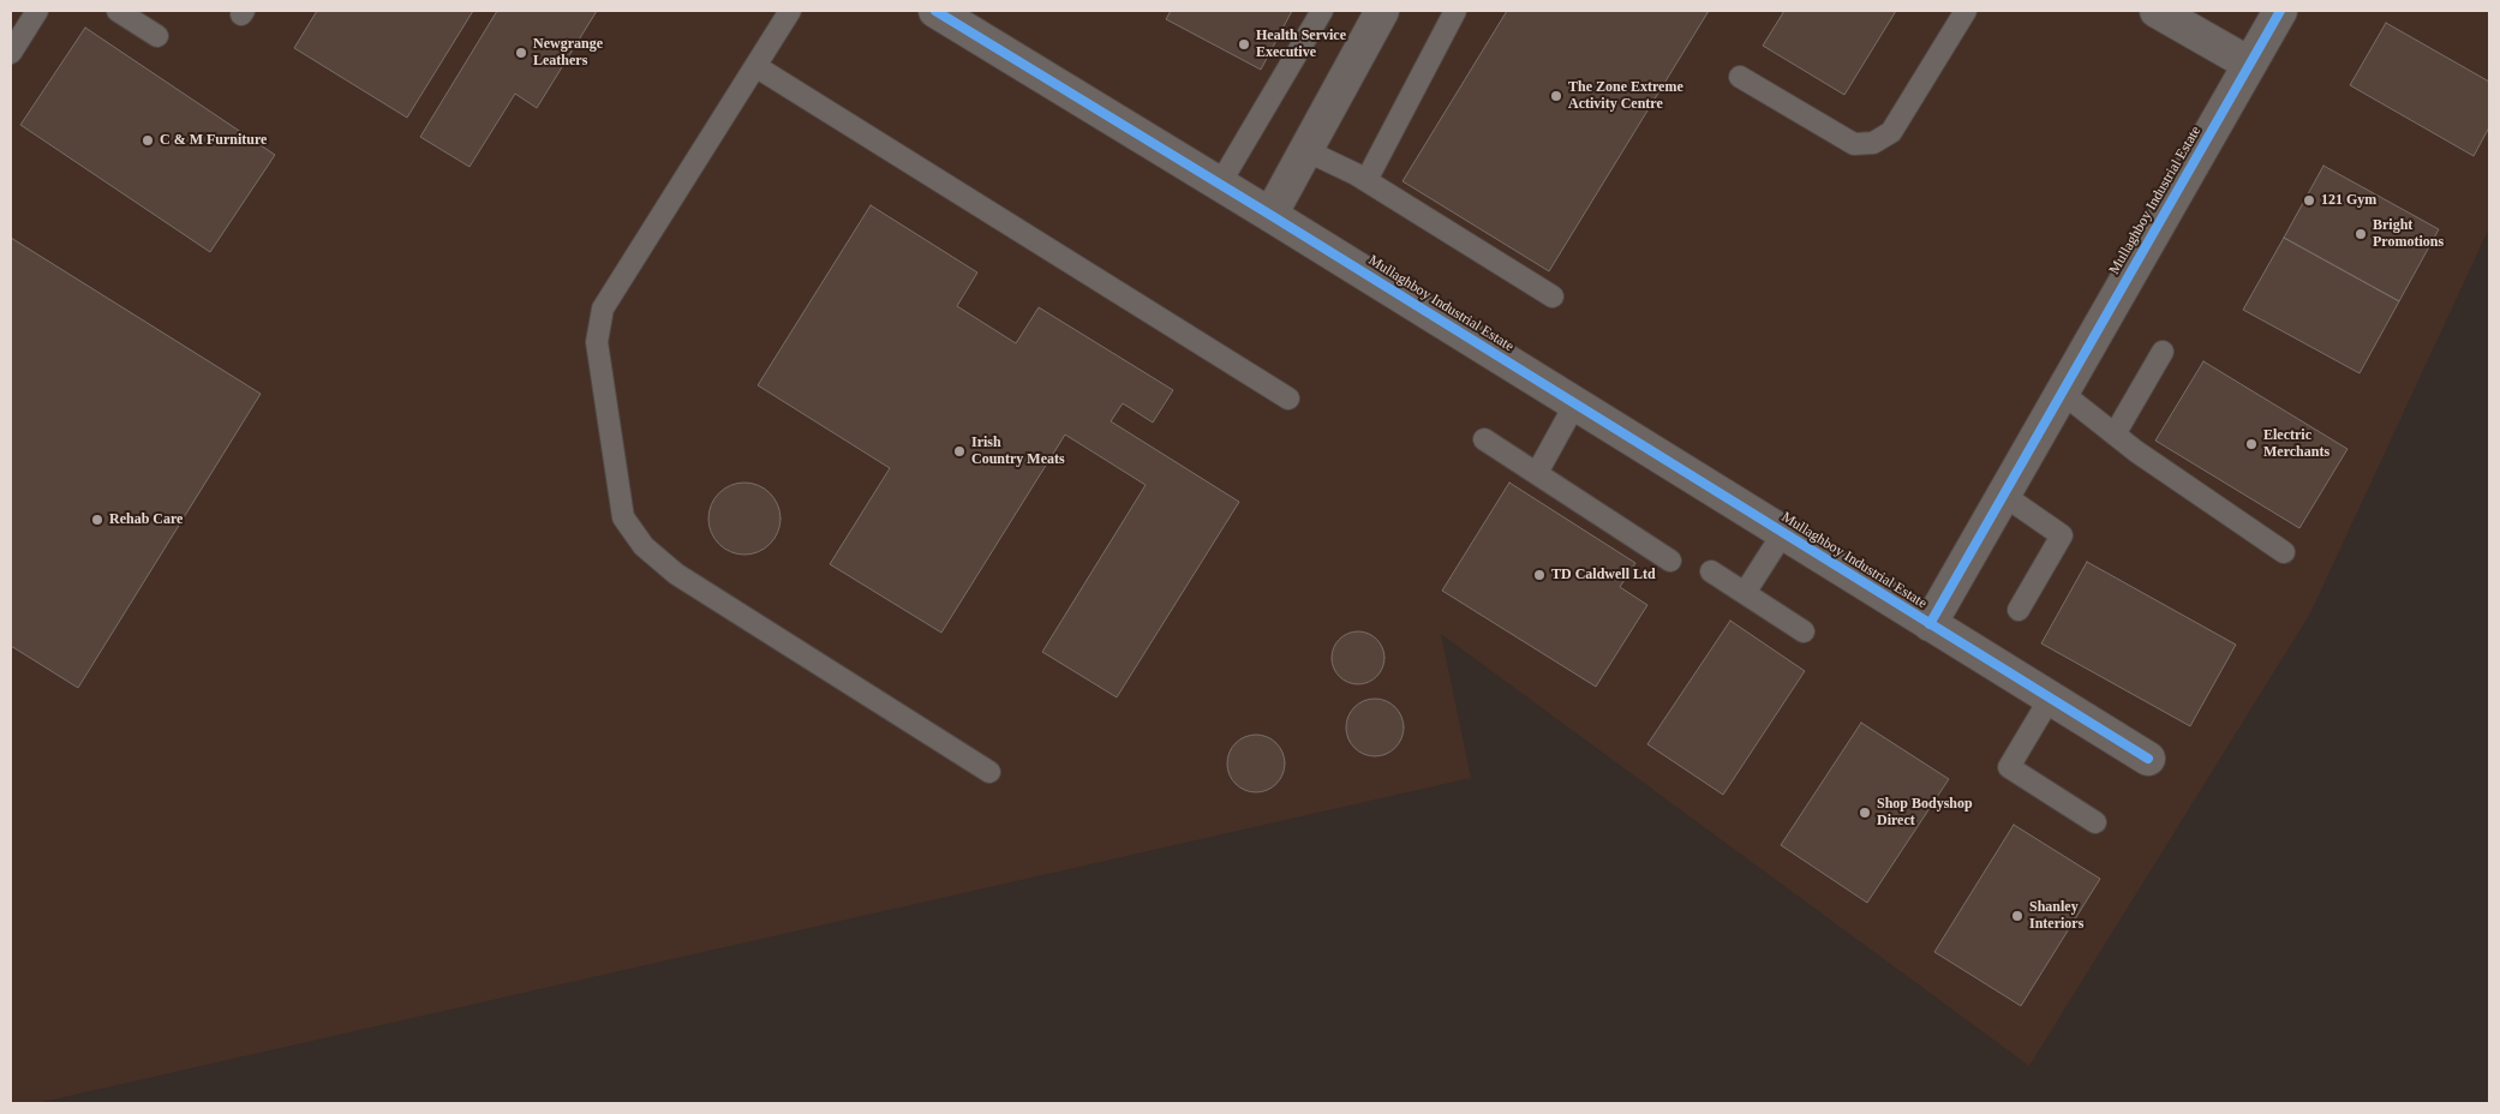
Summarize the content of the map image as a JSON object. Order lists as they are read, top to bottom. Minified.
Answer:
{"streets":{"street":["Mullaghboy Industrial Estate"]},"places":["Health Service Executive","Newgrange Leathers","The Zone Extreme Activity Centre","C & M Furniture","121 Gym","Bright Promotions","Electric Merchants","Irish Country Meats","Rehab Care","TD Caldwell Ltd","Shop Bodyshop Direct","Shanley Interiors"]}
